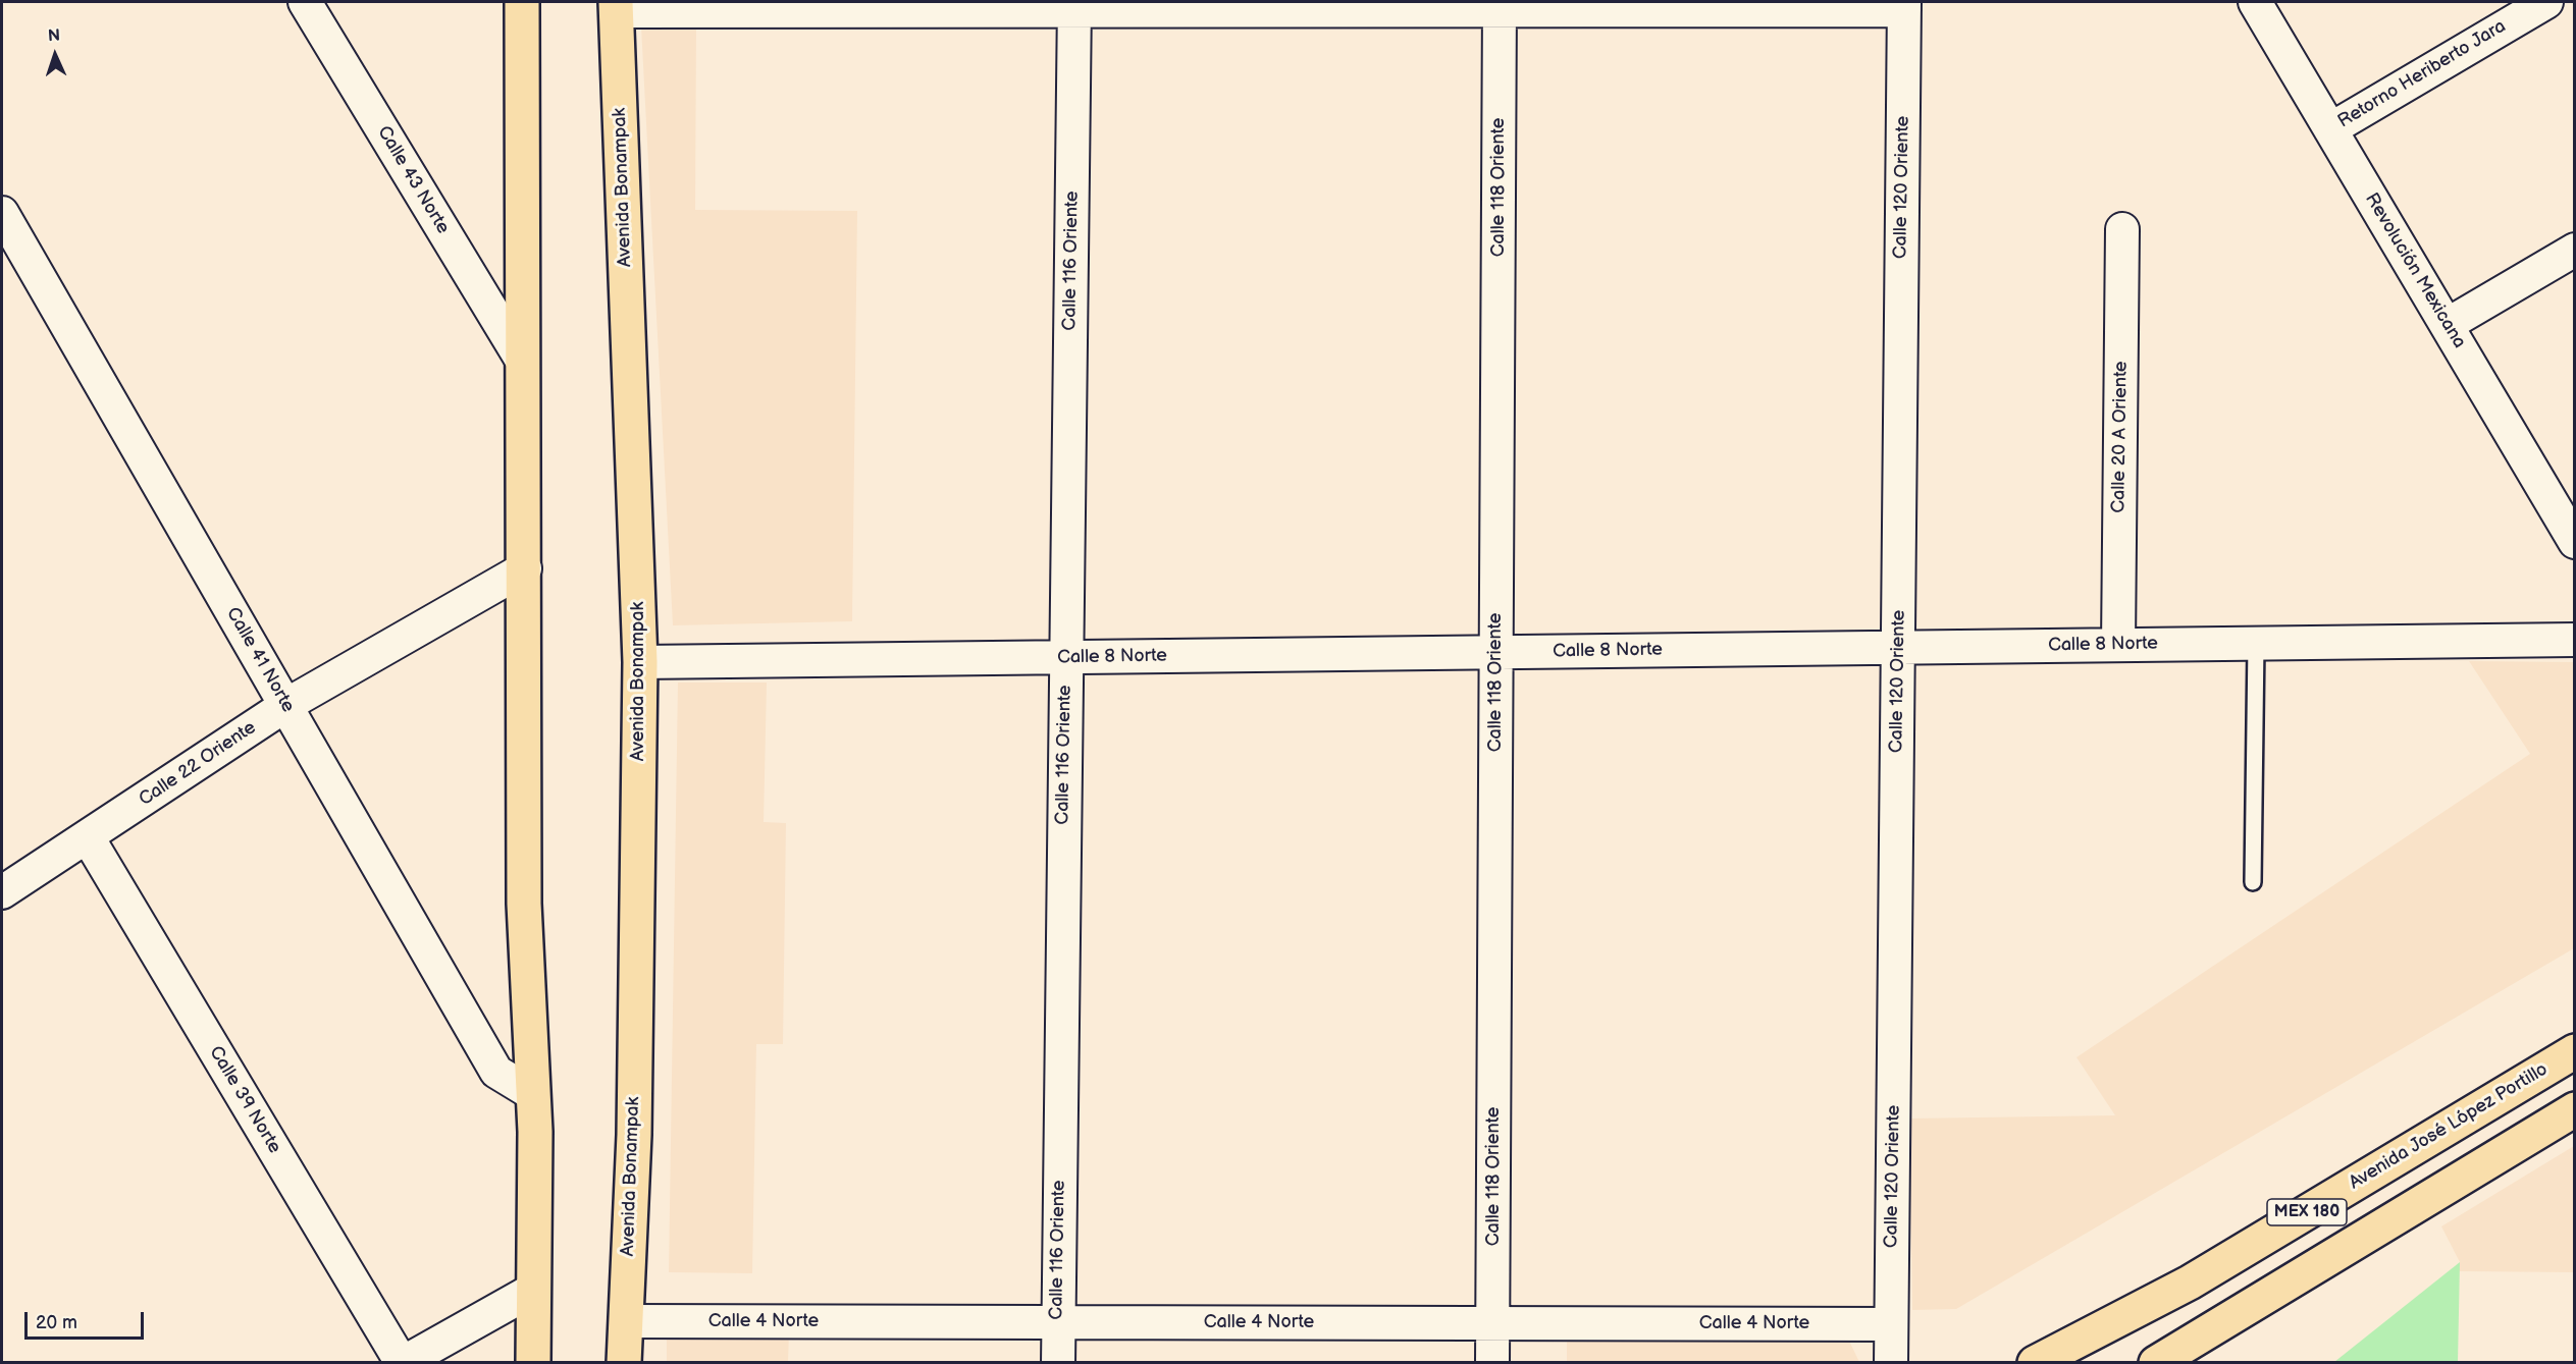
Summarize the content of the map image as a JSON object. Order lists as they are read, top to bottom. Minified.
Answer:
{"streets":{"main road":["Avenida Bonampak","Avenida José López Portillo","MEX 180"],"street":["Retorno Heriberto Jara","Calle 43 Norte","Calle 118 Oriente","Calle 120 Oriente","Calle 116 Oriente","Revolución Mexicana","Calle 20 A Oriente","Calle 8 Norte","Calle 41 Norte","Calle 22 Oriente","Calle 39 Norte","Calle 4 Norte"]},"crossings":[["Retorno Heriberto Jara","Revolución Mexicana"],["Avenida Bonampak","Calle 8 Norte"],["Avenida Bonampak","Calle 4 Norte"],["Calle 118 Oriente","Calle 8 Norte"],["Calle 118 Oriente","Calle 4 Norte"],["Calle 120 Oriente","Calle 8 Norte"],["Calle 120 Oriente","Calle 4 Norte"],["Calle 116 Oriente","Calle 8 Norte"],["Calle 116 Oriente","Calle 4 Norte"],["Calle 20 A Oriente","Calle 8 Norte"],["Calle 41 Norte","Calle 22 Oriente"],["Calle 22 Oriente","Calle 39 Norte"]],"scale_bar":"20 m","north":"top"}
